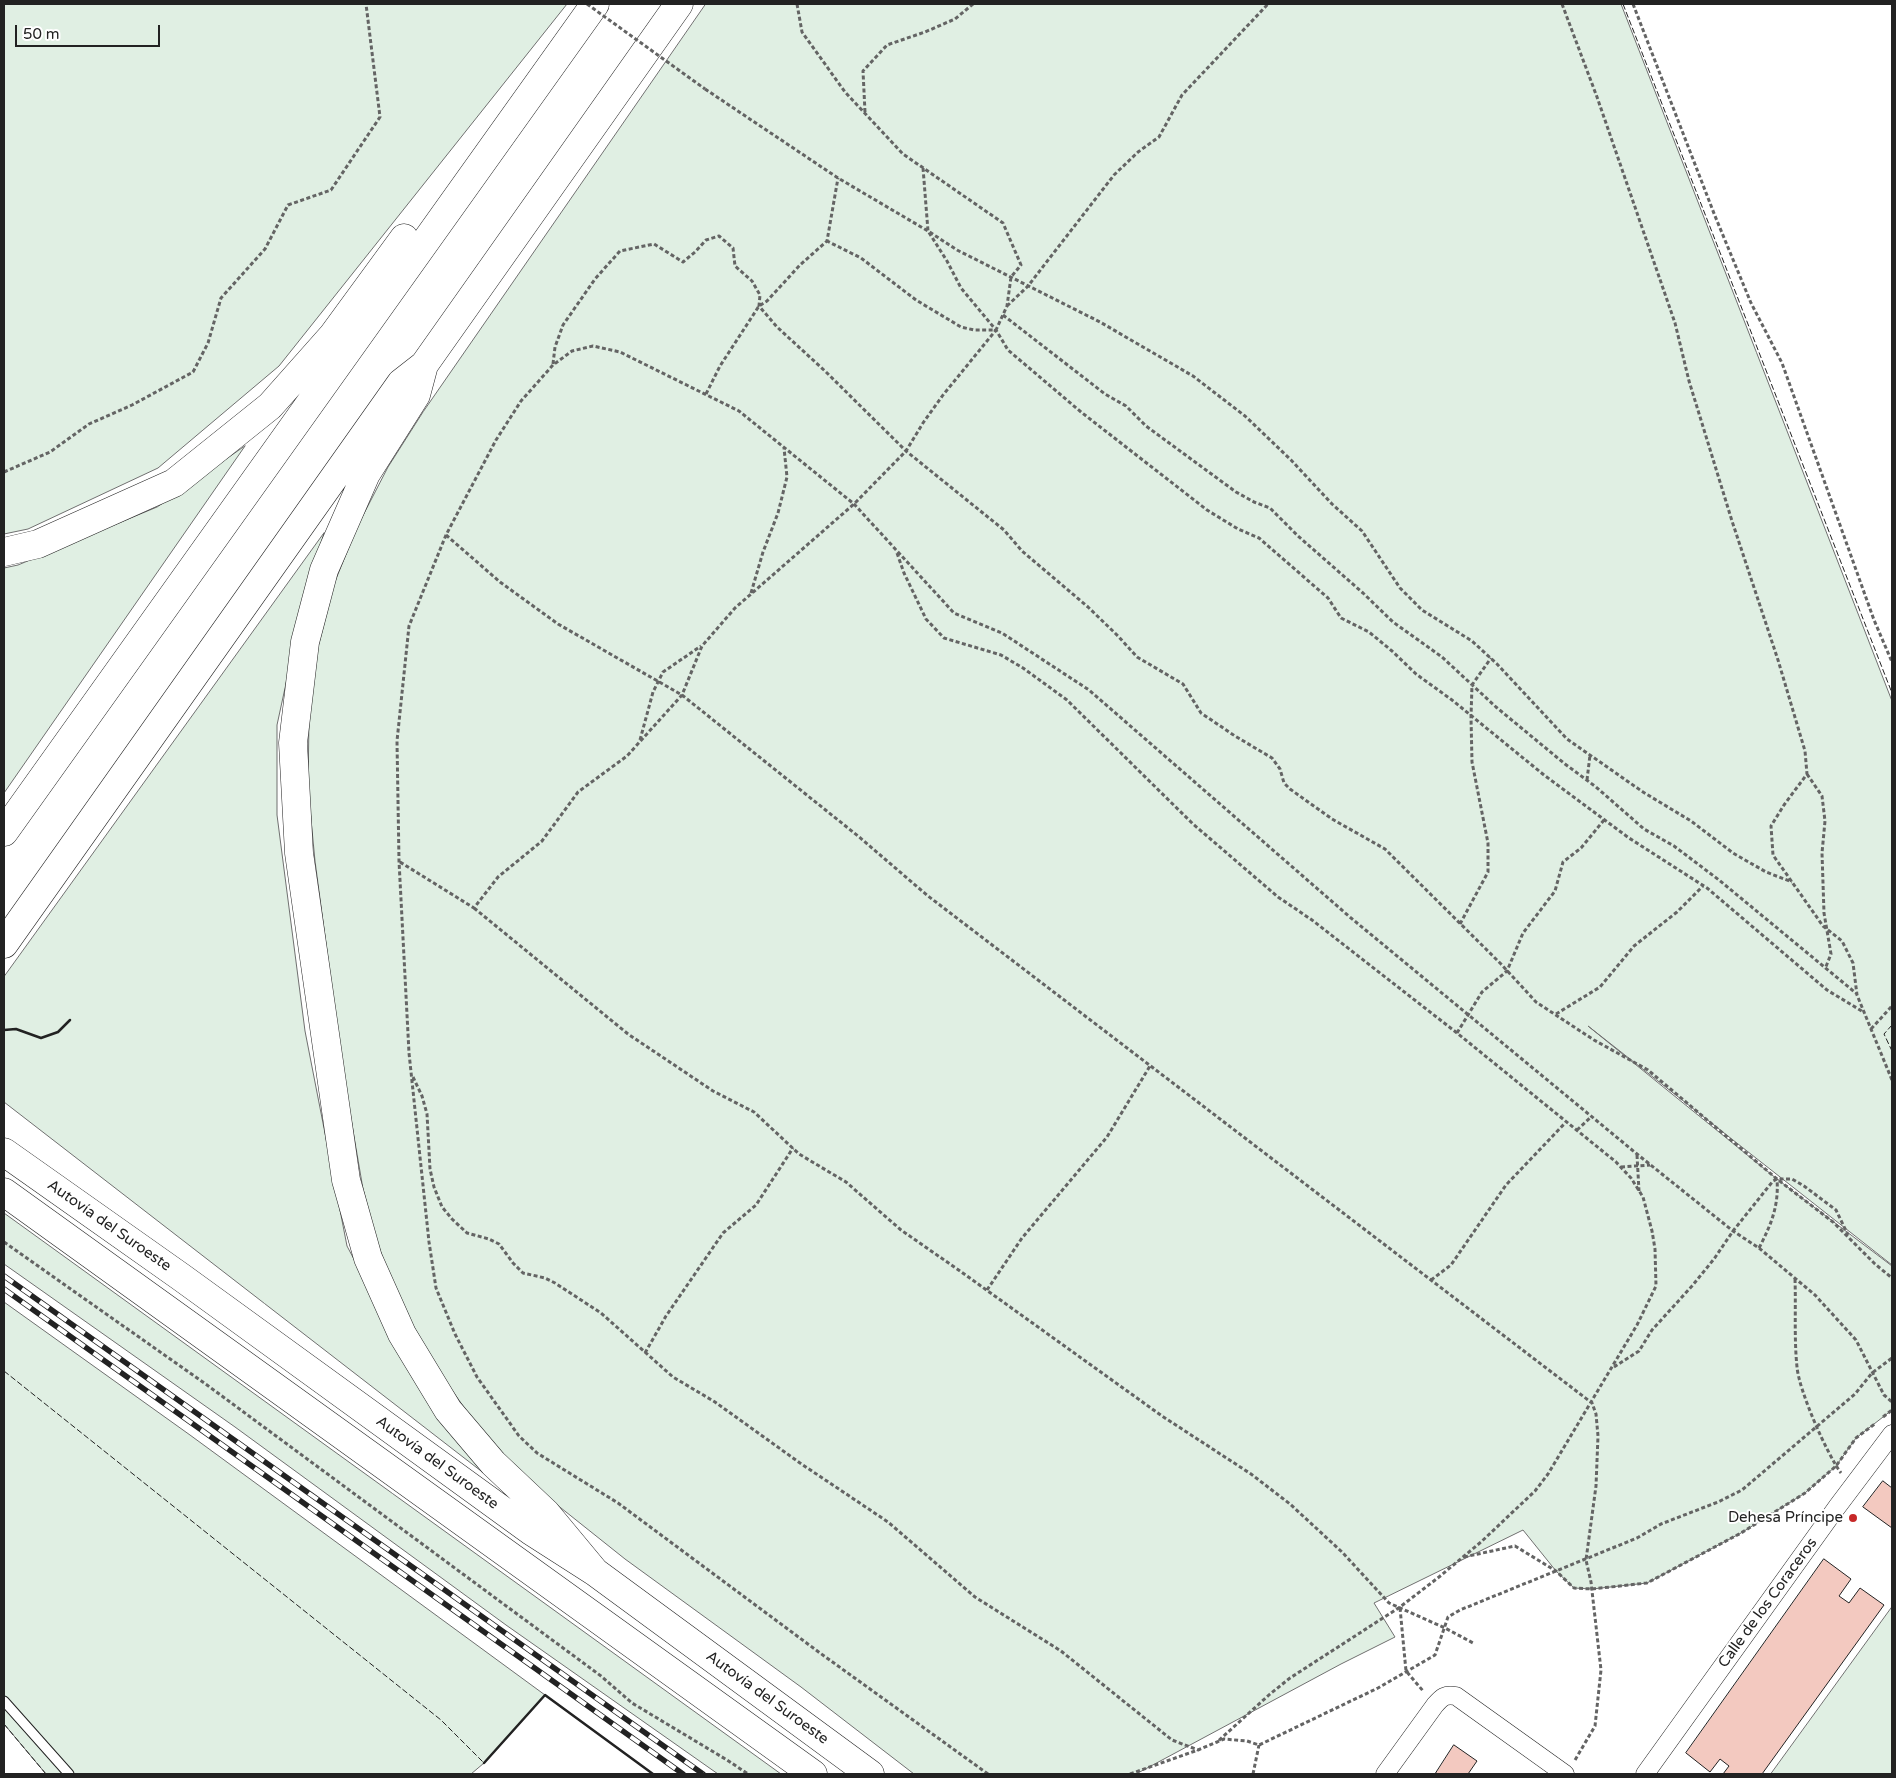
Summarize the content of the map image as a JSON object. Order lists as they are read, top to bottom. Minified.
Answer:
{"streets":{"highway":["Autovía del Suroeste"],"street":["Calle de los Coraceros"]},"places":["Dehesa Príncipe"],"scale_bar":"50 m"}
